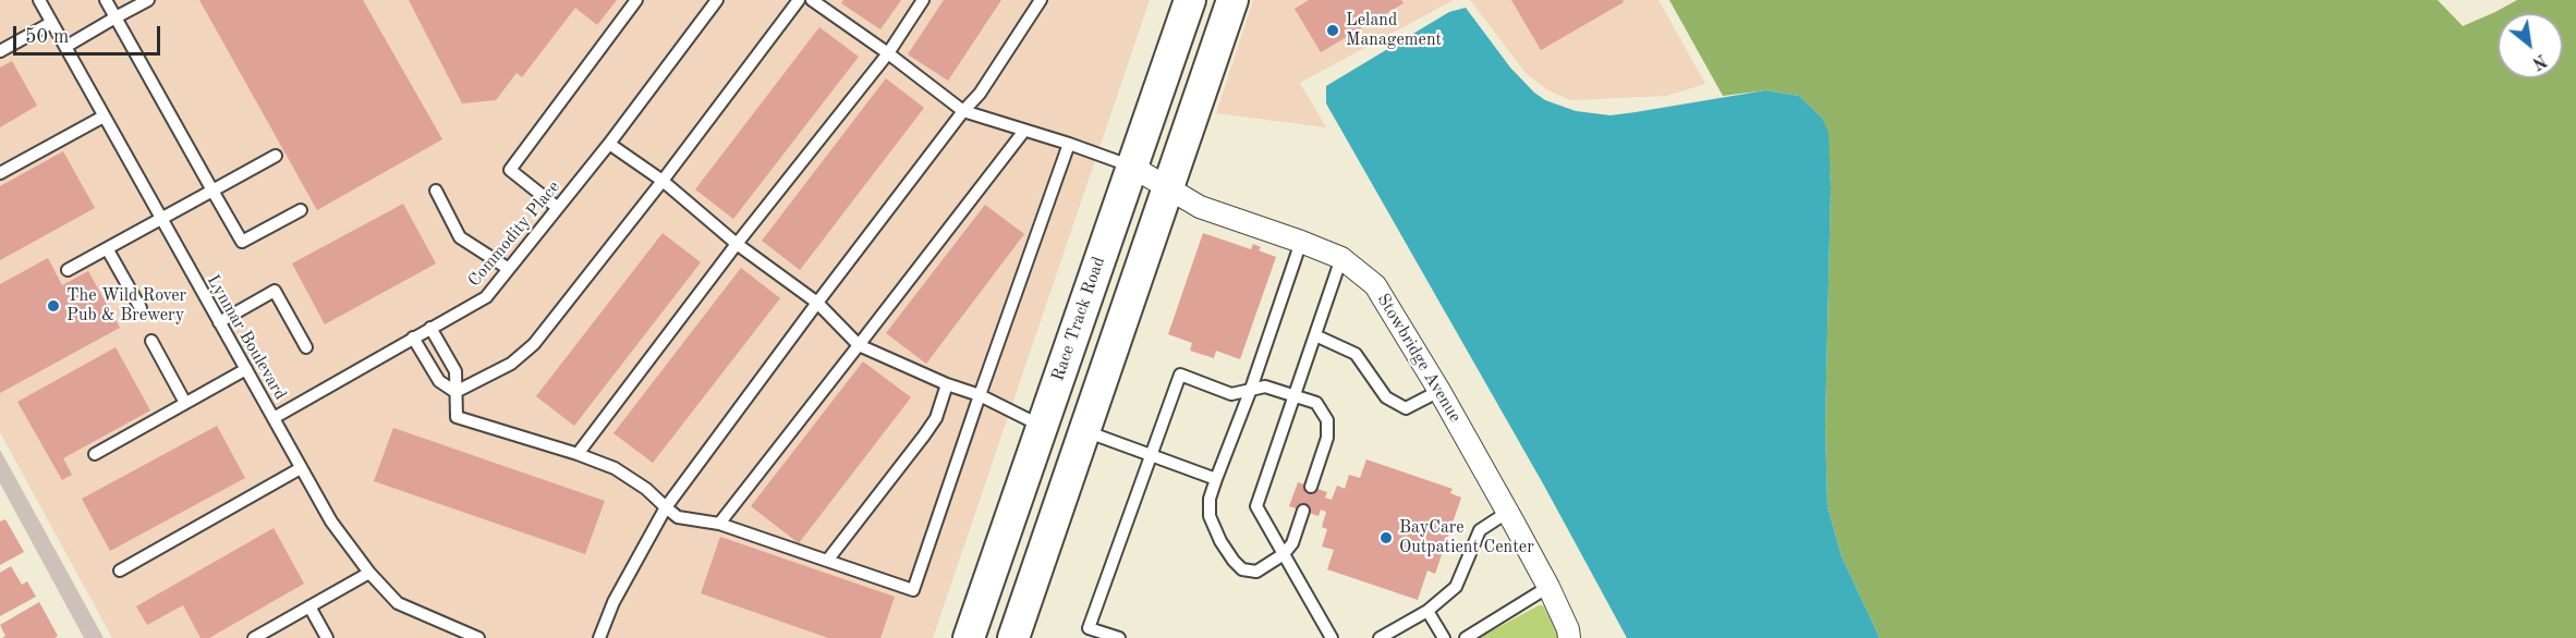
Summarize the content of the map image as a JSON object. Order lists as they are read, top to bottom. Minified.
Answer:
{"streets":{"main road":["Race Track Road"],"street":["Stowbridge Avenue"],"lane":["Commodity Place","Lynmar Boulevard"]},"crossings":[["Commodity Place","Lynmar Boulevard"],["Race Track Road","Stowbridge Avenue"]],"places":["Leland Management","The Wild Rover Pub & Brewery","BayCare Outpatient Center"],"scale_bar":"50 m","north":"bottom right"}
